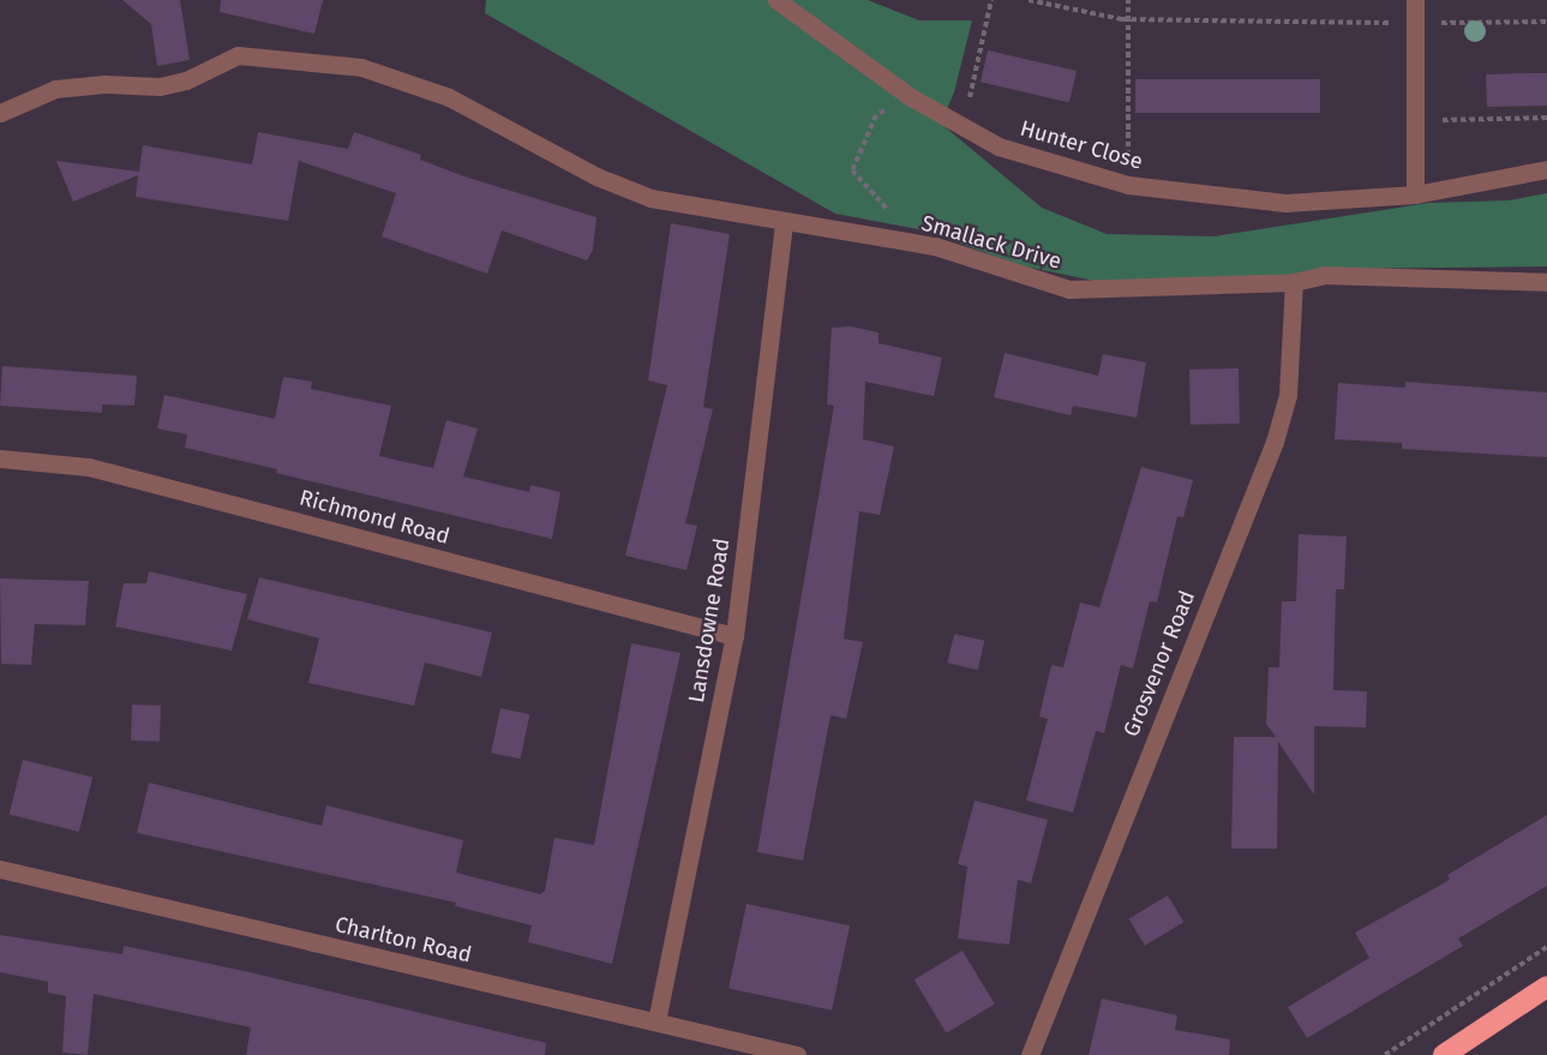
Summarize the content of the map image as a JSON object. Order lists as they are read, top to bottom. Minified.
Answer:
{"streets":{"street":["Hunter Close","Smallack Drive","Richmond Road","Lansdowne Road","Grosvenor Road","Charlton Road"]},"crossings":[["Smallack Drive","Lansdowne Road"],["Smallack Drive","Grosvenor Road"],["Richmond Road","Lansdowne Road"],["Lansdowne Road","Charlton Road"]]}
